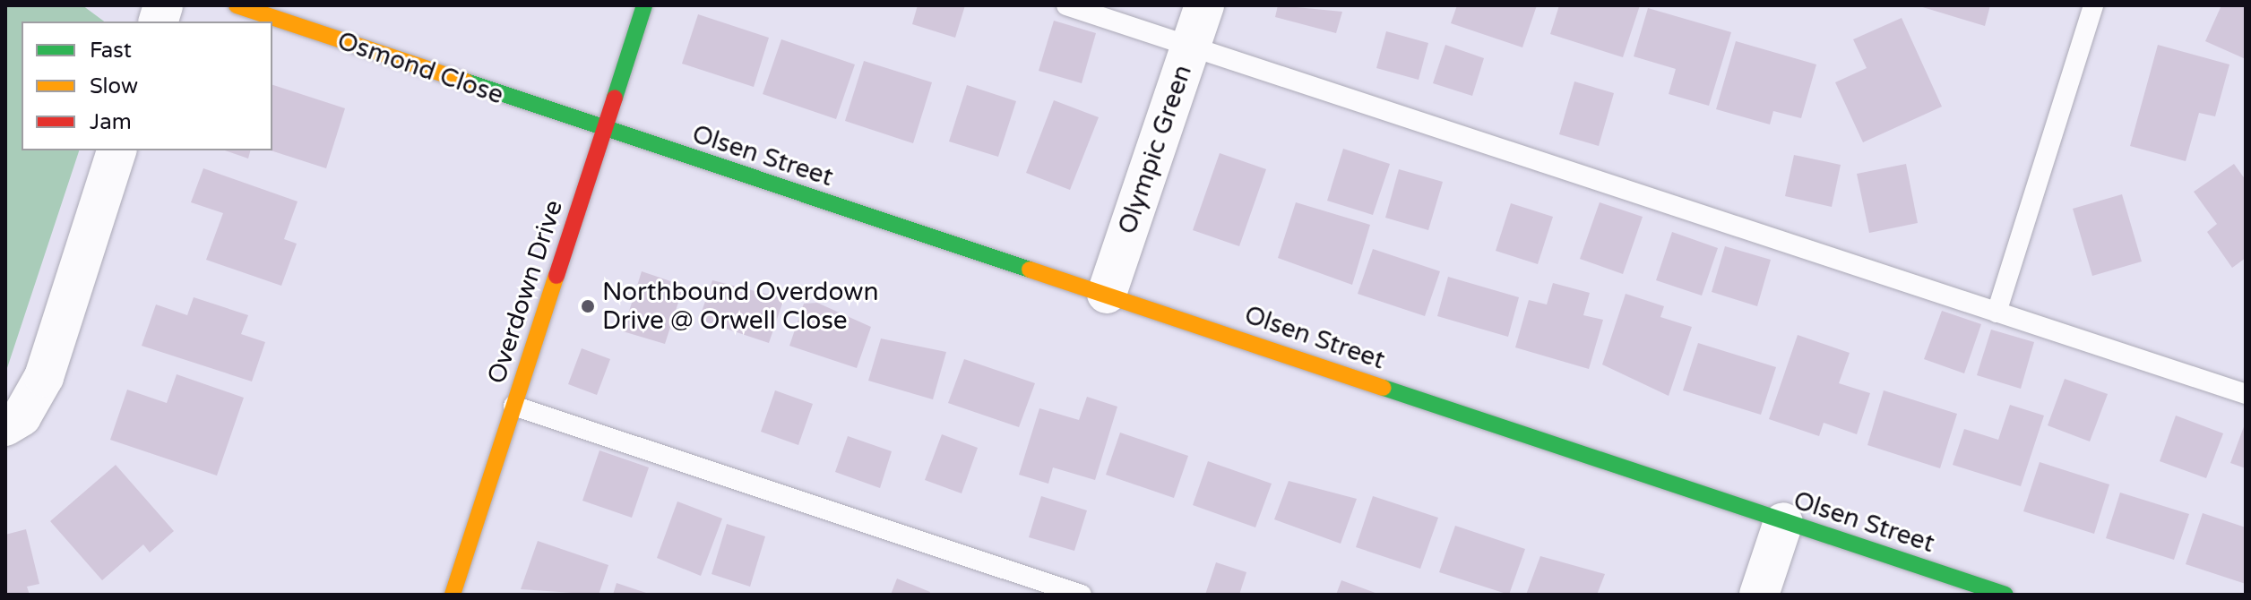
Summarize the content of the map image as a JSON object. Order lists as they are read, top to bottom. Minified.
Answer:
{"streets":{"street":["Osmond Close","Olympic Green","Olsen Street","Overdown Drive"]},"crossings":[["Osmond Close","Olsen Street"],["Osmond Close","Overdown Drive"],["Olympic Green","Olsen Street"],["Olsen Street","Overdown Drive"]],"places":["Northbound Overdown Drive @ Orwell Close"],"legend":["Fast","Slow","Jam"]}
